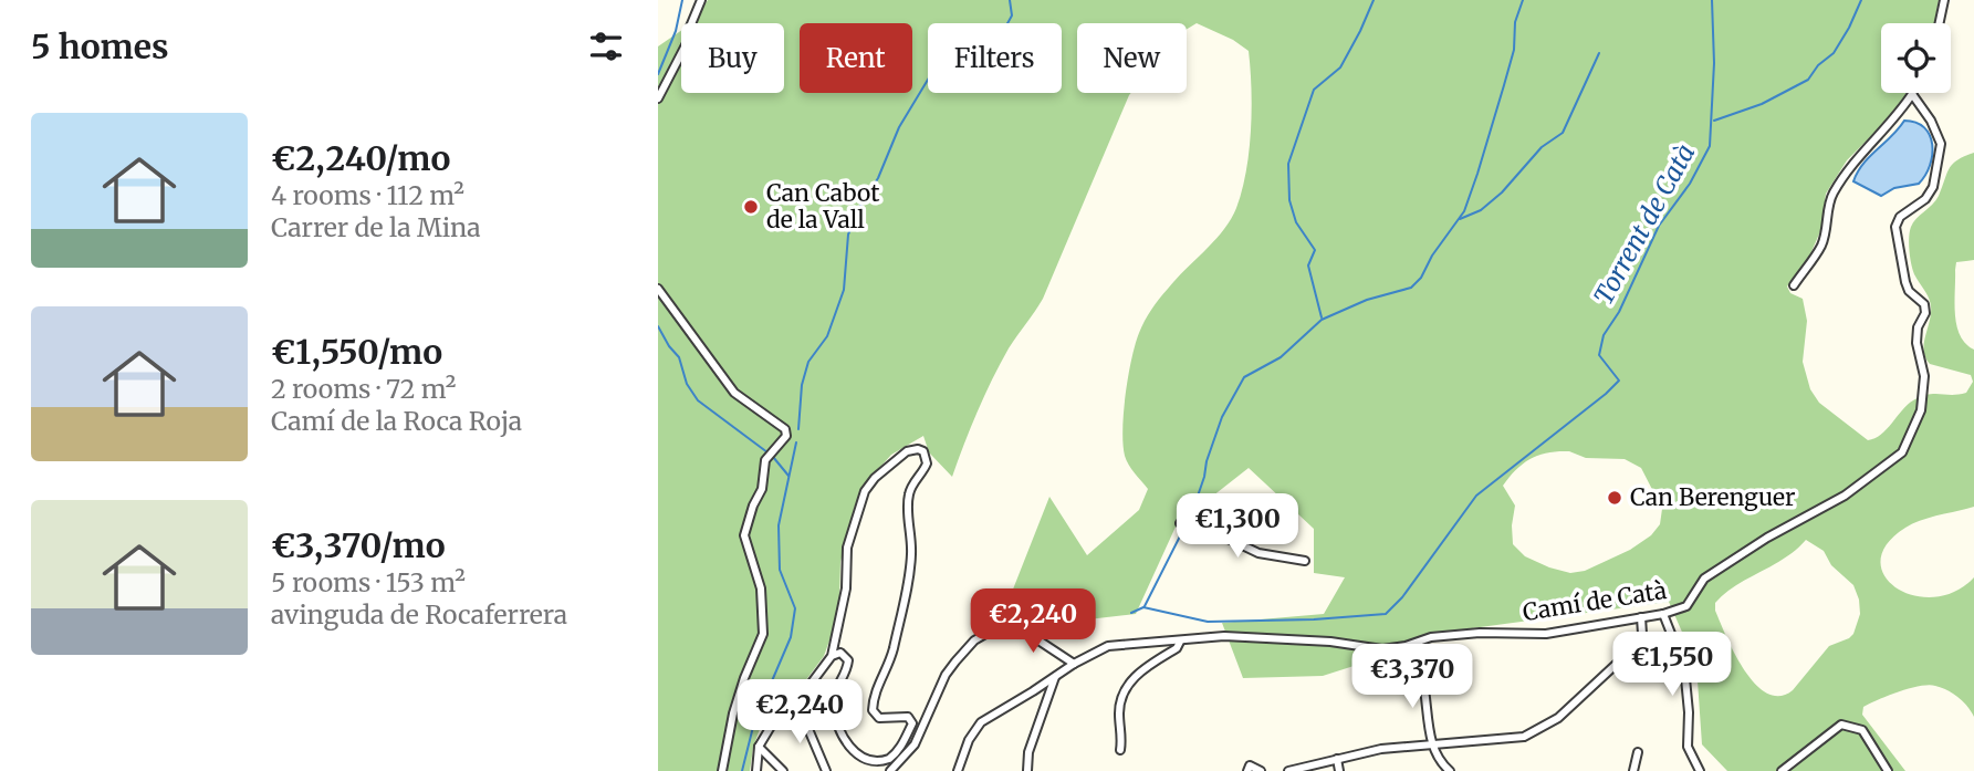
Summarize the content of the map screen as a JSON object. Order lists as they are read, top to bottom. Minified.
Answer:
{"streets":{"street":["Camí de Catà"]},"water":["Torrent de Catà"],"places":["Can Cabot de la Vall","Can Berenguer"],"page":{"heading":"5 homes","chip":["Buy","Rent","Filters","New"],"list":[{"name":"€2,240/mo","note":"4 rooms · 112 m² · Carrer de la Mina"},{"name":"€1,550/mo","note":"2 rooms · 72 m² · Camí de la Roca Roja"},{"name":"€3,370/mo","note":"5 rooms · 153 m² · avinguda de Rocaferrera"}],"price":["€1,300","€2,240","€1,550","€3,370","€2,240"]}}
